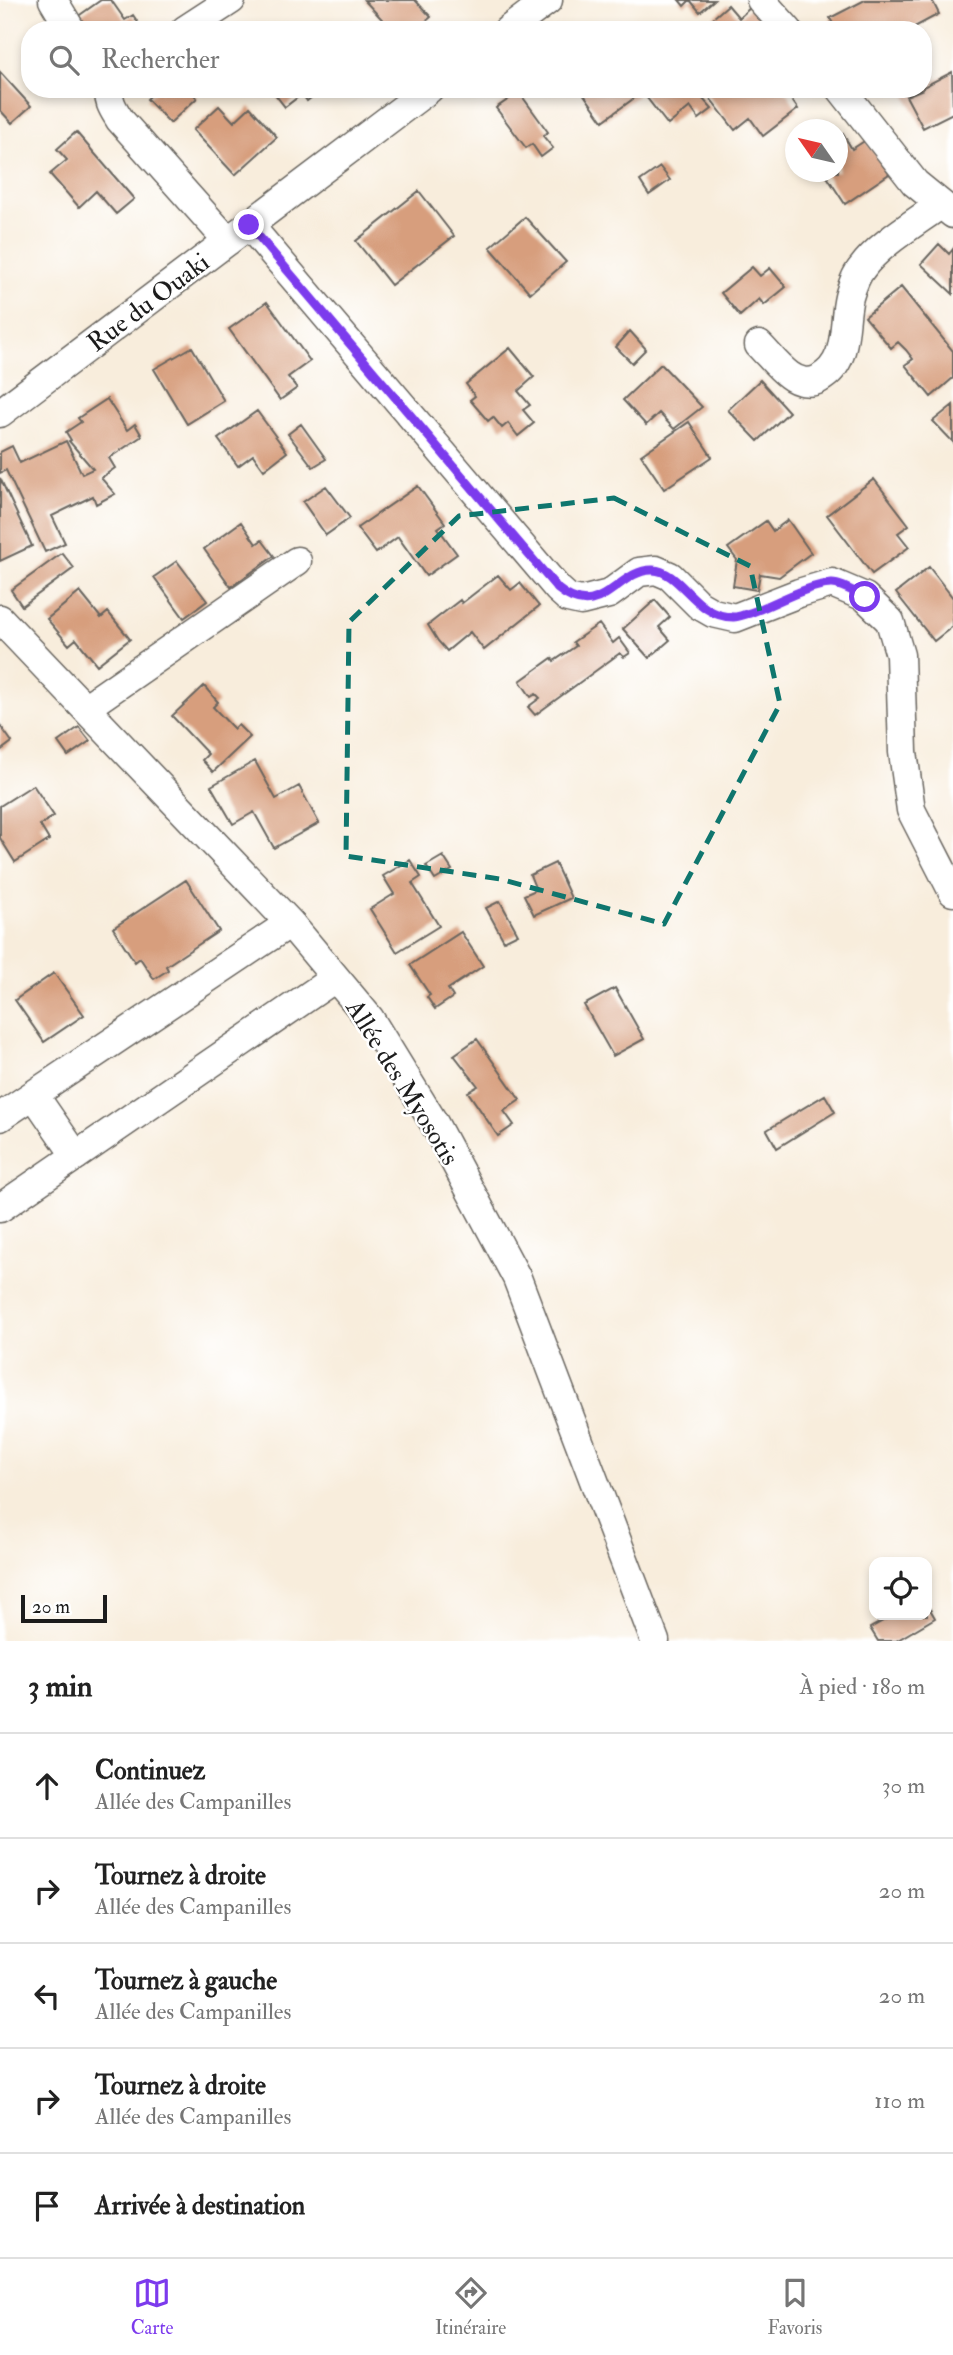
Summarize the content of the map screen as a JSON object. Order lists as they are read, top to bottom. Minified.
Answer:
{"streets":{"street":["Rue du Ouaki","Allée des Myosotis"]},"scale_bar":"20 m","north":"top left","page":{"search":"Rechercher","scale":"20 m","heading":["3 min","À pied · 180 m"],"list":[["Continuez","Allée des Campanilles","30 m"],["Tournez à droite","Allée des Campanilles","20 m"],["Tournez à gauche","Allée des Campanilles","20 m"],["Tournez à droite","Allée des Campanilles","110 m"],"Arrivée à destination"],"nav":["Carte","Itinéraire","Favoris"]}}
